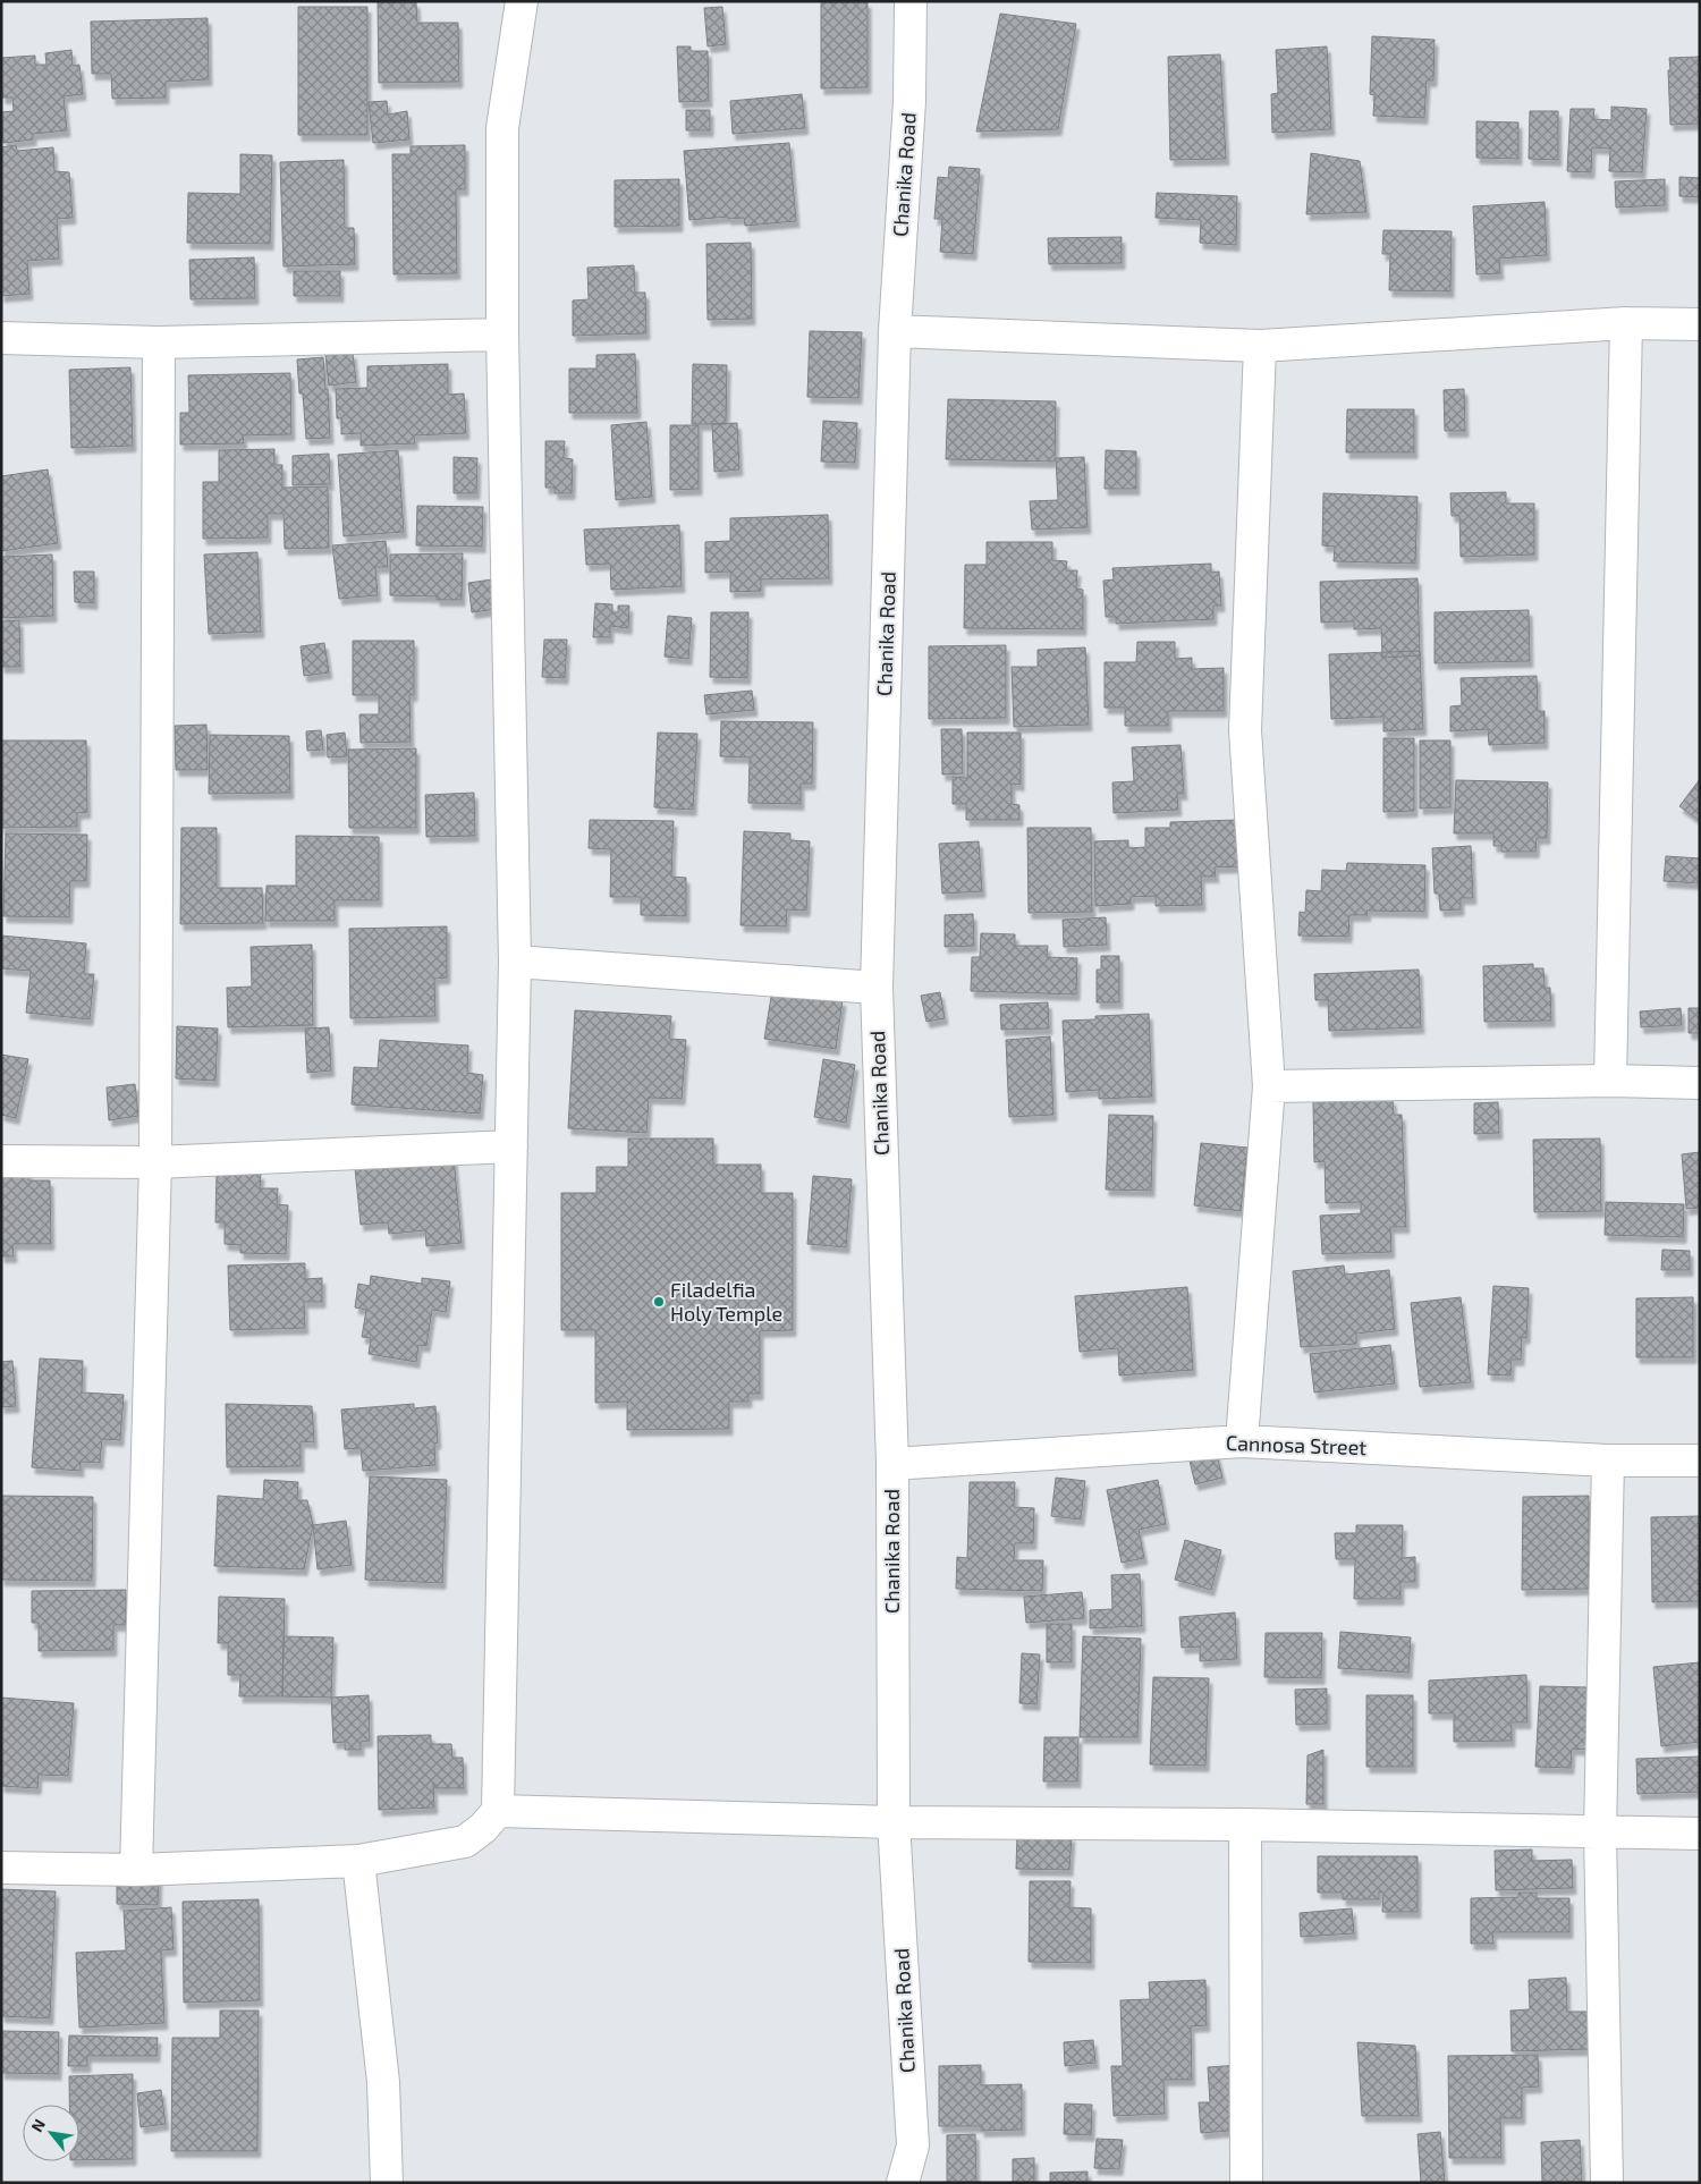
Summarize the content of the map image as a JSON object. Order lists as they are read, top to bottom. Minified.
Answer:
{"streets":{"street":["Chanika Road","Cannosa Street"]},"crossings":[["Chanika Road","Cannosa Street"]],"places":["Filadelfia Holy Temple"],"north":"top left"}
